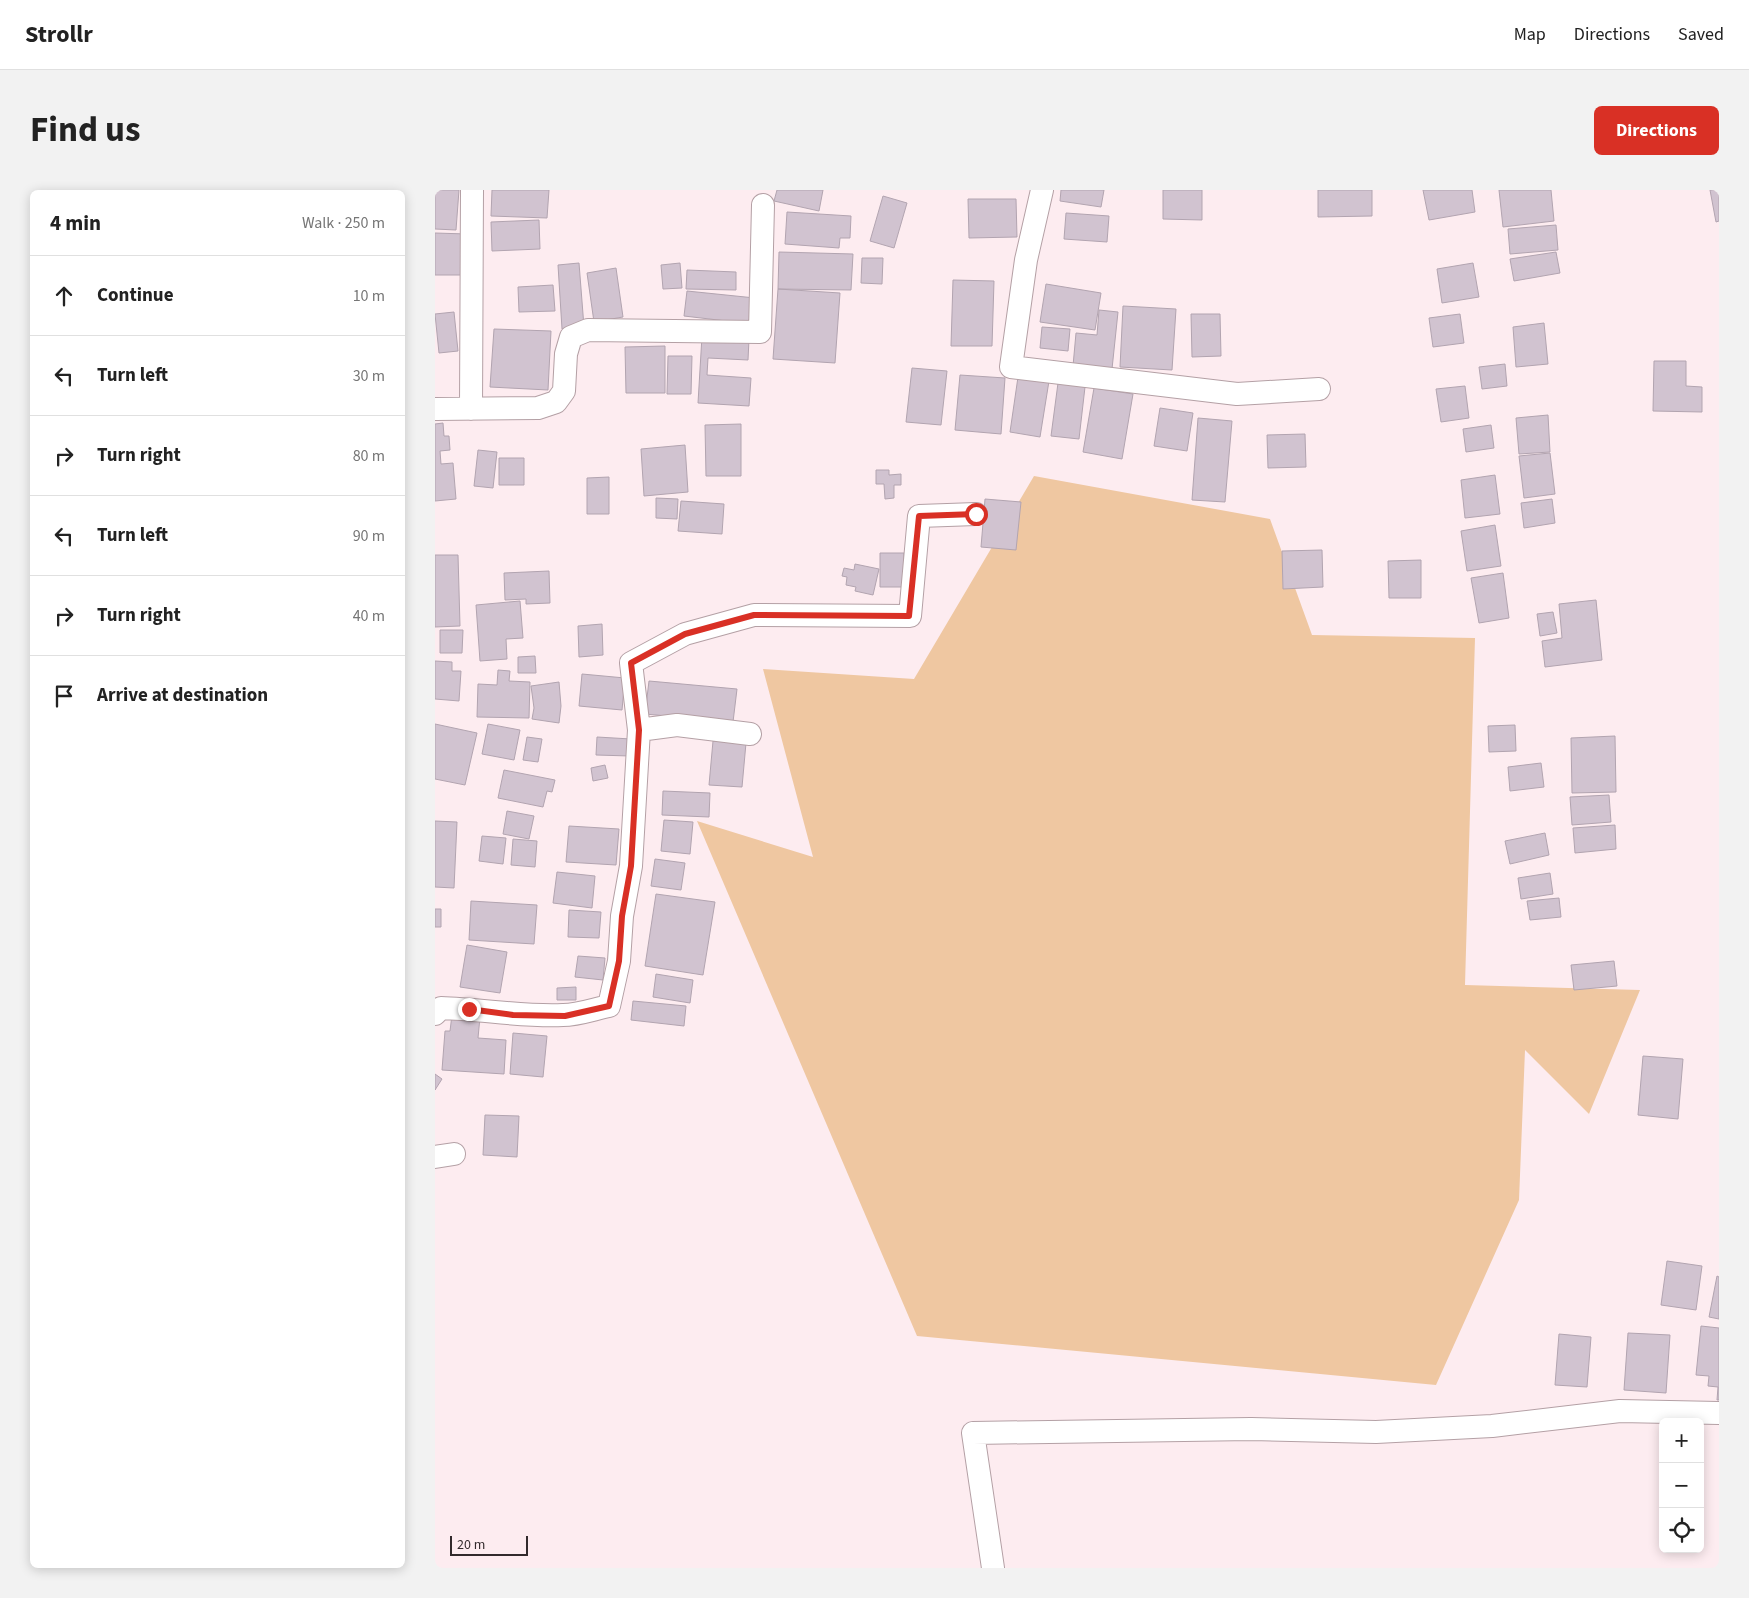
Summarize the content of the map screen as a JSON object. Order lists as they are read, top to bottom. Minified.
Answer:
{"scale_bar":"20 m","page":{"header":"Strollr","nav":["Map","Directions","Saved"],"title":"Find us","buttons":"Directions","heading":["4 min","Walk · 250 m"],"list":[["Continue","10 m"],["Turn left","30 m"],["Turn right","80 m"],["Turn left","90 m"],["Turn right","40 m"],"Arrive at destination"],"map_buttons":["+","−"],"scale":"20 m"}}
